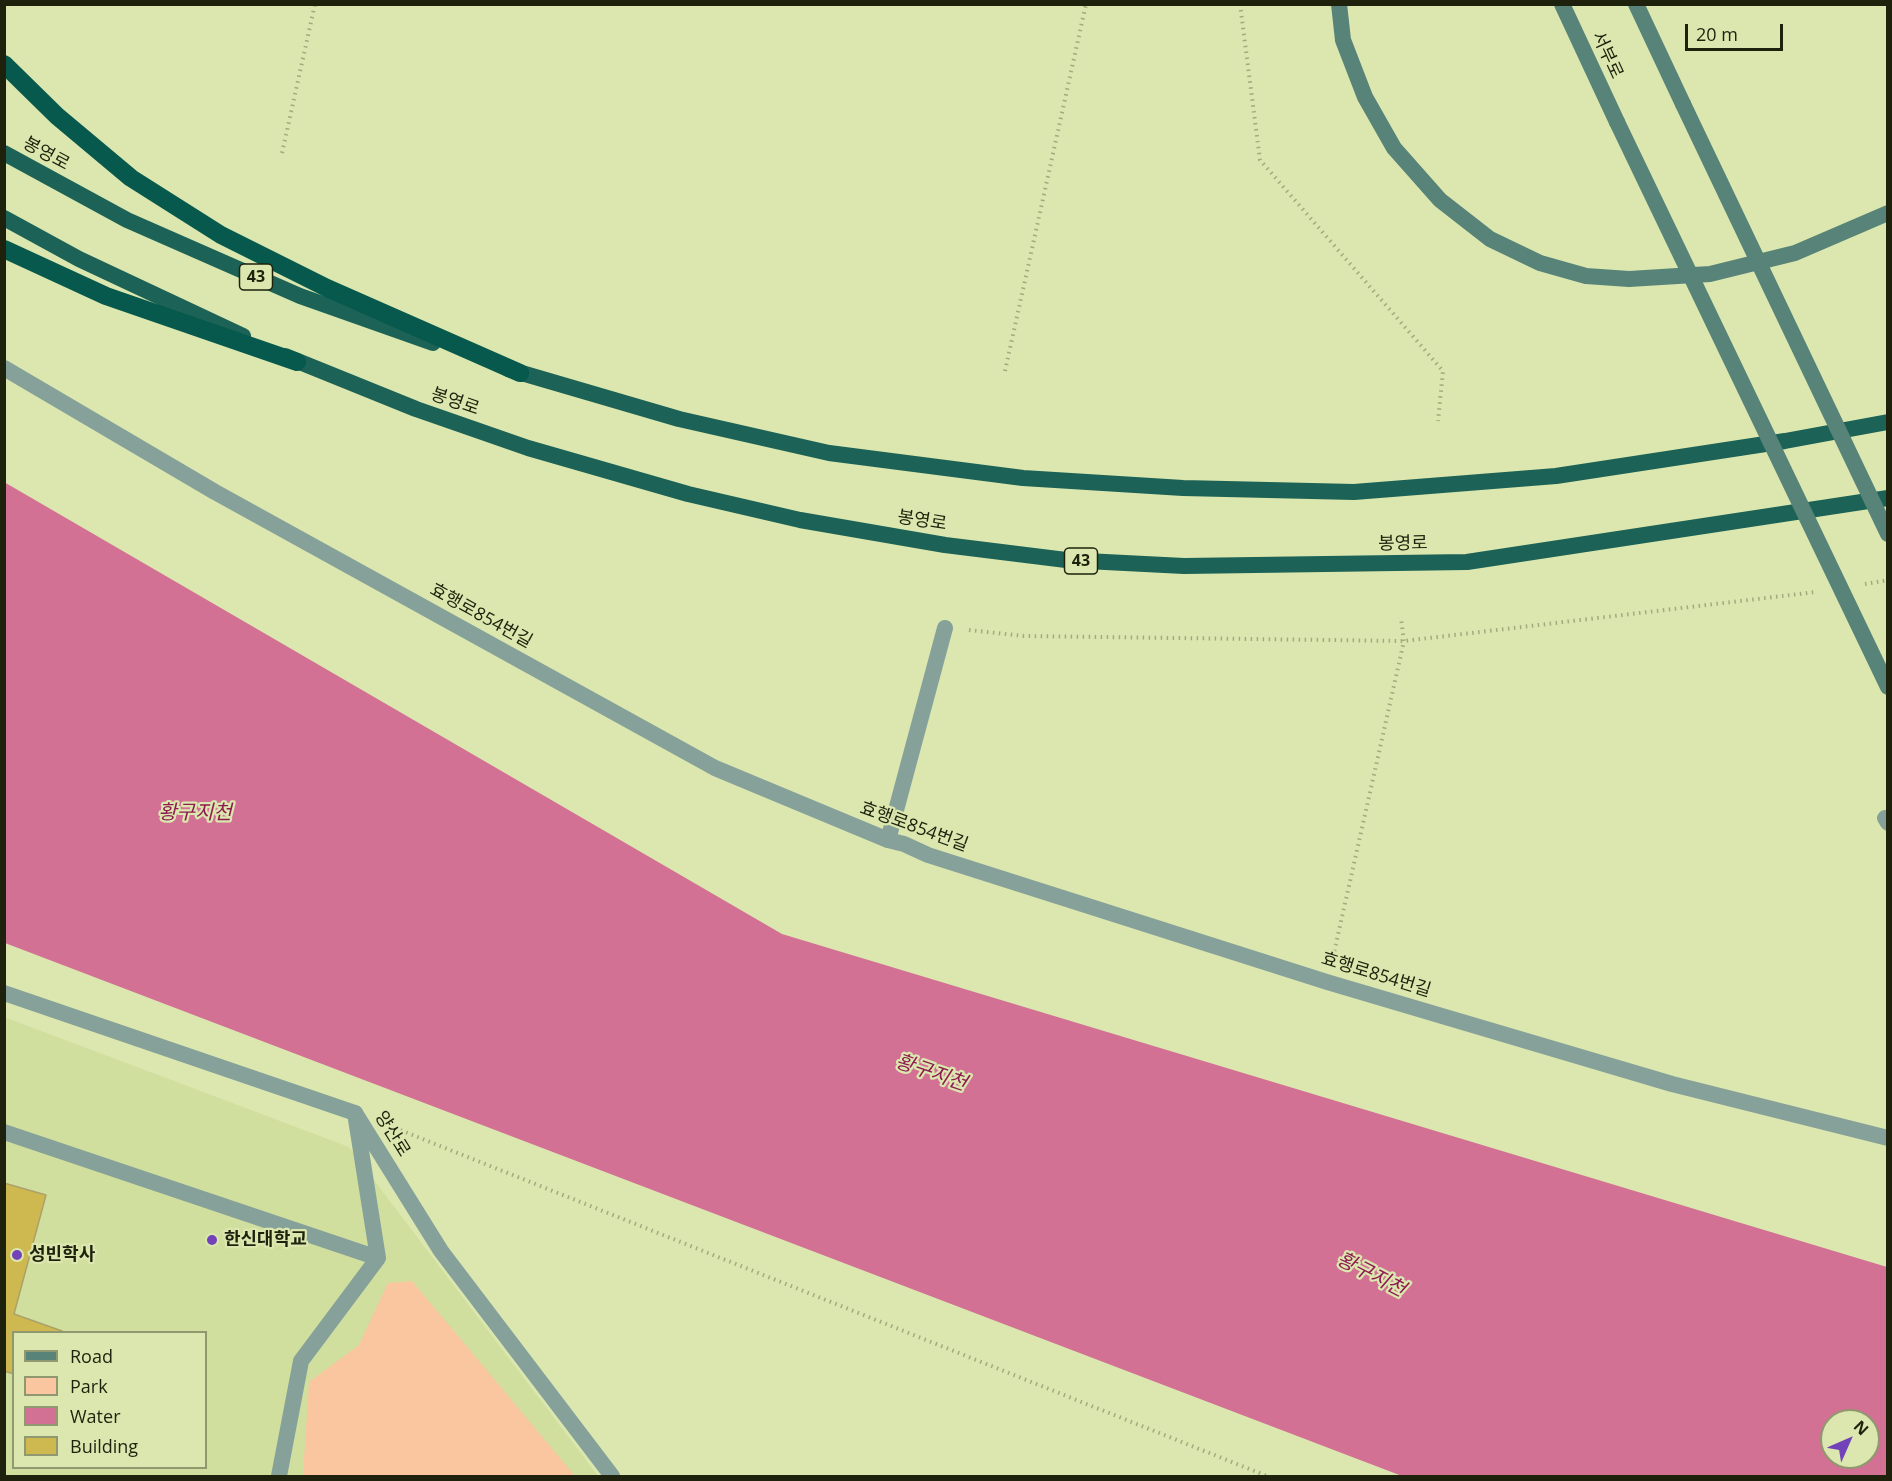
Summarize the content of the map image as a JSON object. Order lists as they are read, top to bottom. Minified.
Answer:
{"streets":{"highway":["봉영로","43"],"main road":["서부로"],"street":["효행로854번길","양산로"]},"water":["황구지천"],"places":["한신대학교","성빈학사"],"legend":["Road","Park","Water","Building"],"scale_bar":"20 m","north":"top right"}
